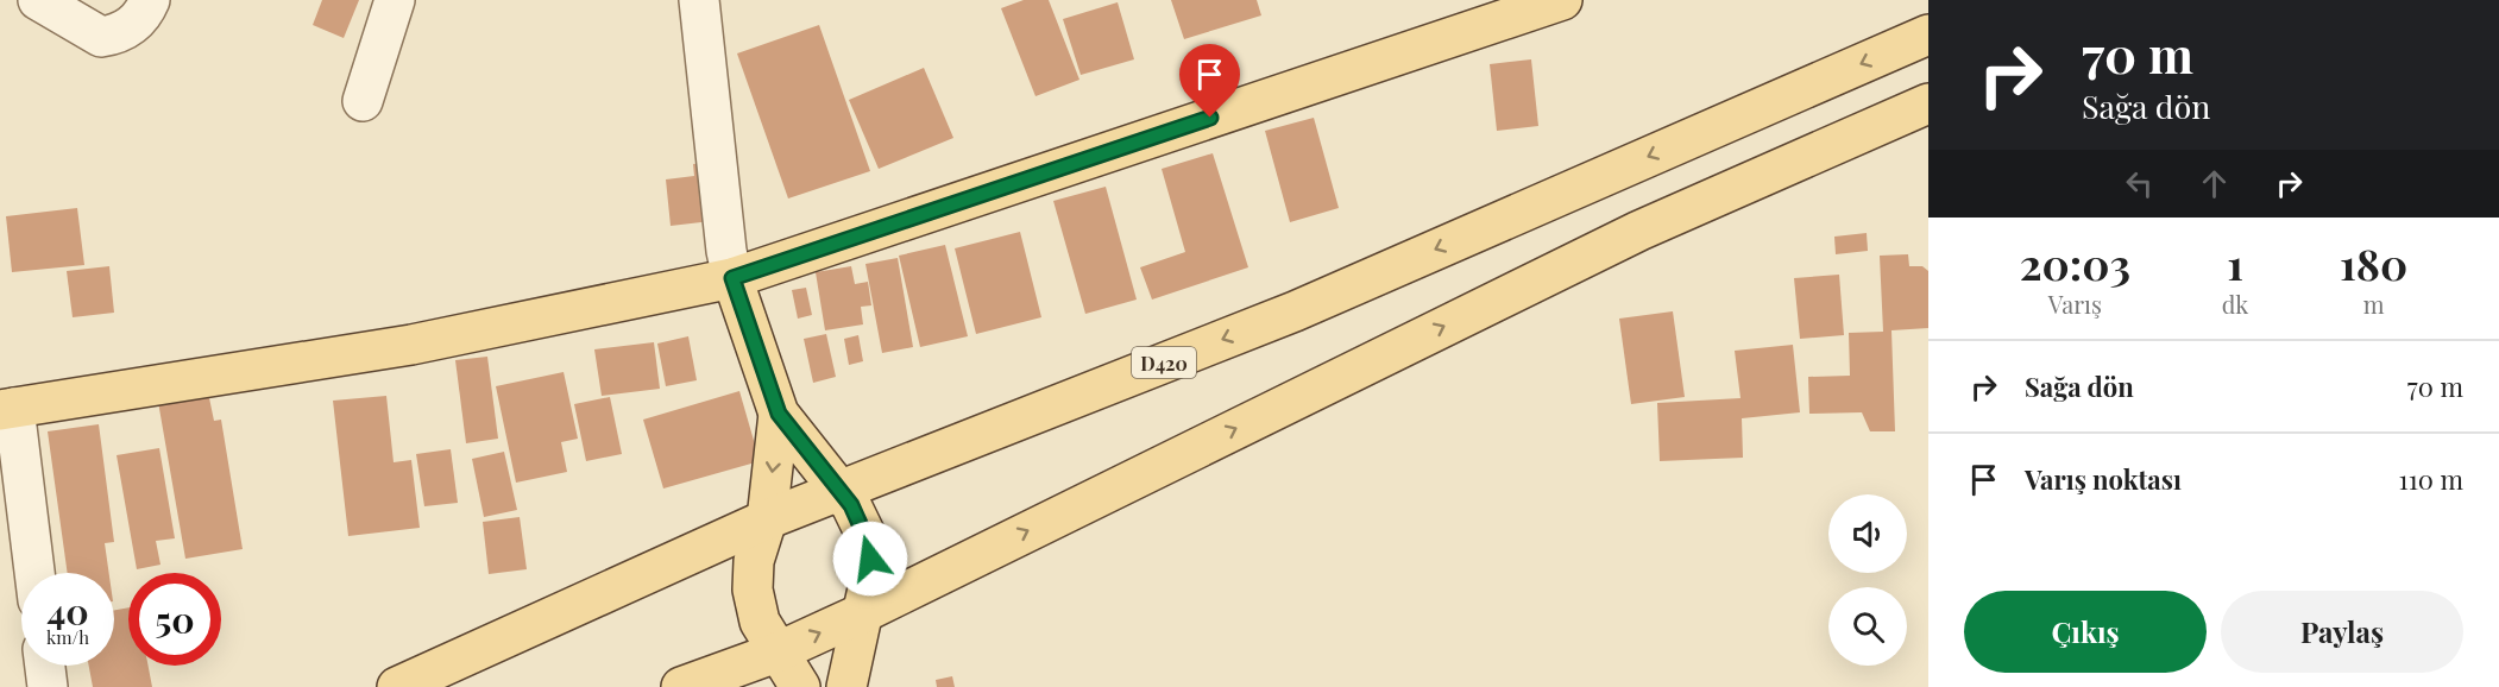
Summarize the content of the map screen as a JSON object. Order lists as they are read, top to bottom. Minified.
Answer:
{"streets":{"main road":["D420"]},"page":{"turn":["70 m","Sağa dön"],"eta":["20:03","Varış","1","dk","180","m"],"list":[{"name":"Sağa dön","value":"70 m"},{"name":"Varış noktası","value":"110 m"}],"speed":"40 km/h","limit":"50","buttons":["Çıkış","Paylaş"]}}
